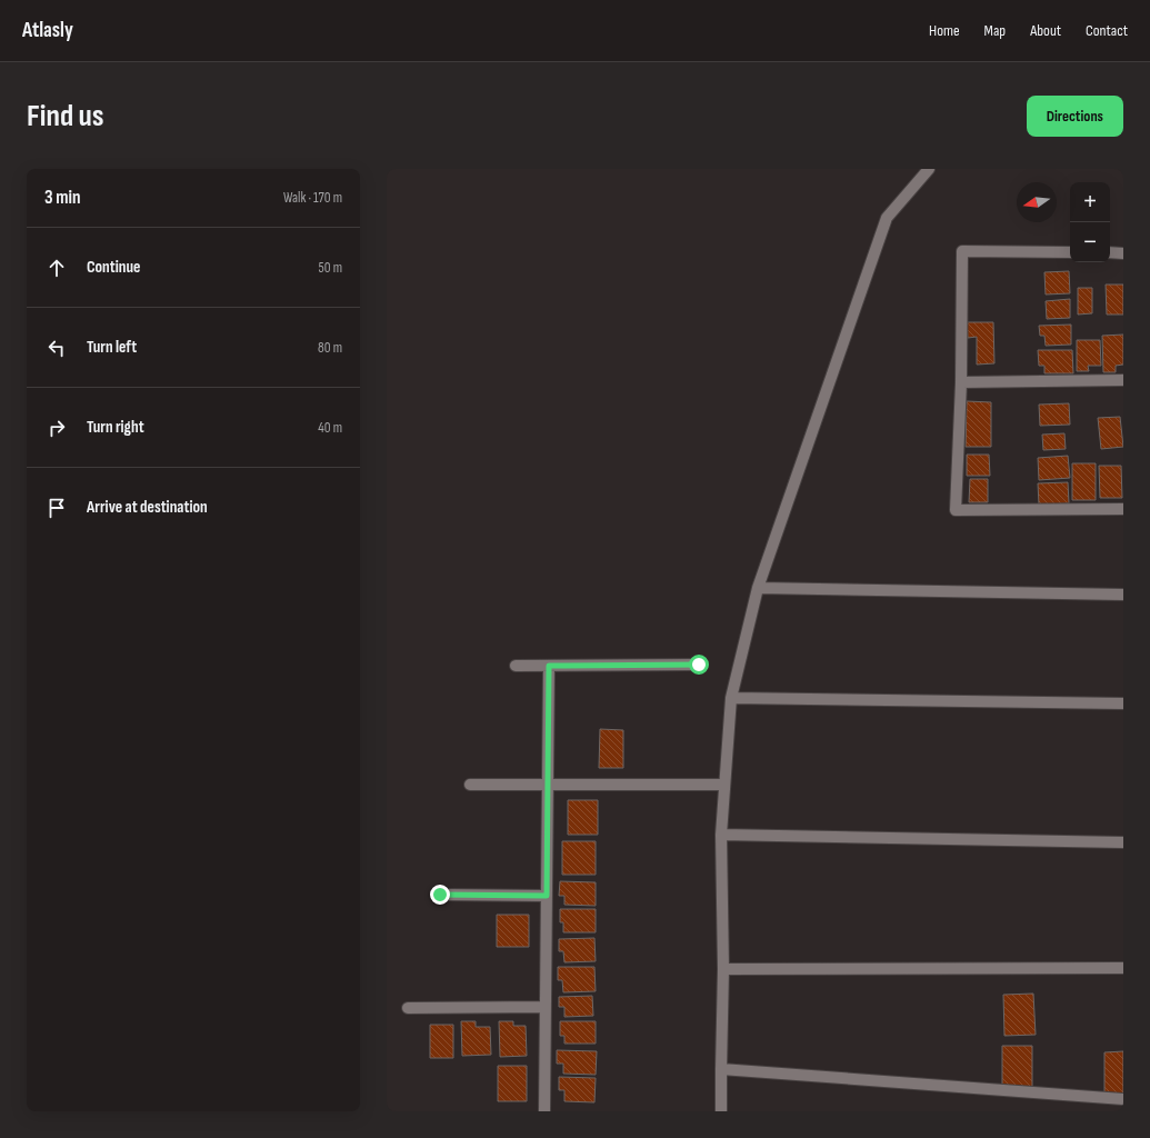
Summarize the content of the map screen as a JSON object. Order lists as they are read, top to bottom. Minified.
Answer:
{"north":"left","page":{"header":"Atlasly","nav":["Home","Map","About","Contact"],"buttons":"Directions","title":"Find us","heading":["3 min","Walk · 170 m"],"map_buttons":["+","−"],"list":[["Continue","50 m"],["Turn left","80 m"],["Turn right","40 m"],"Arrive at destination"]}}
